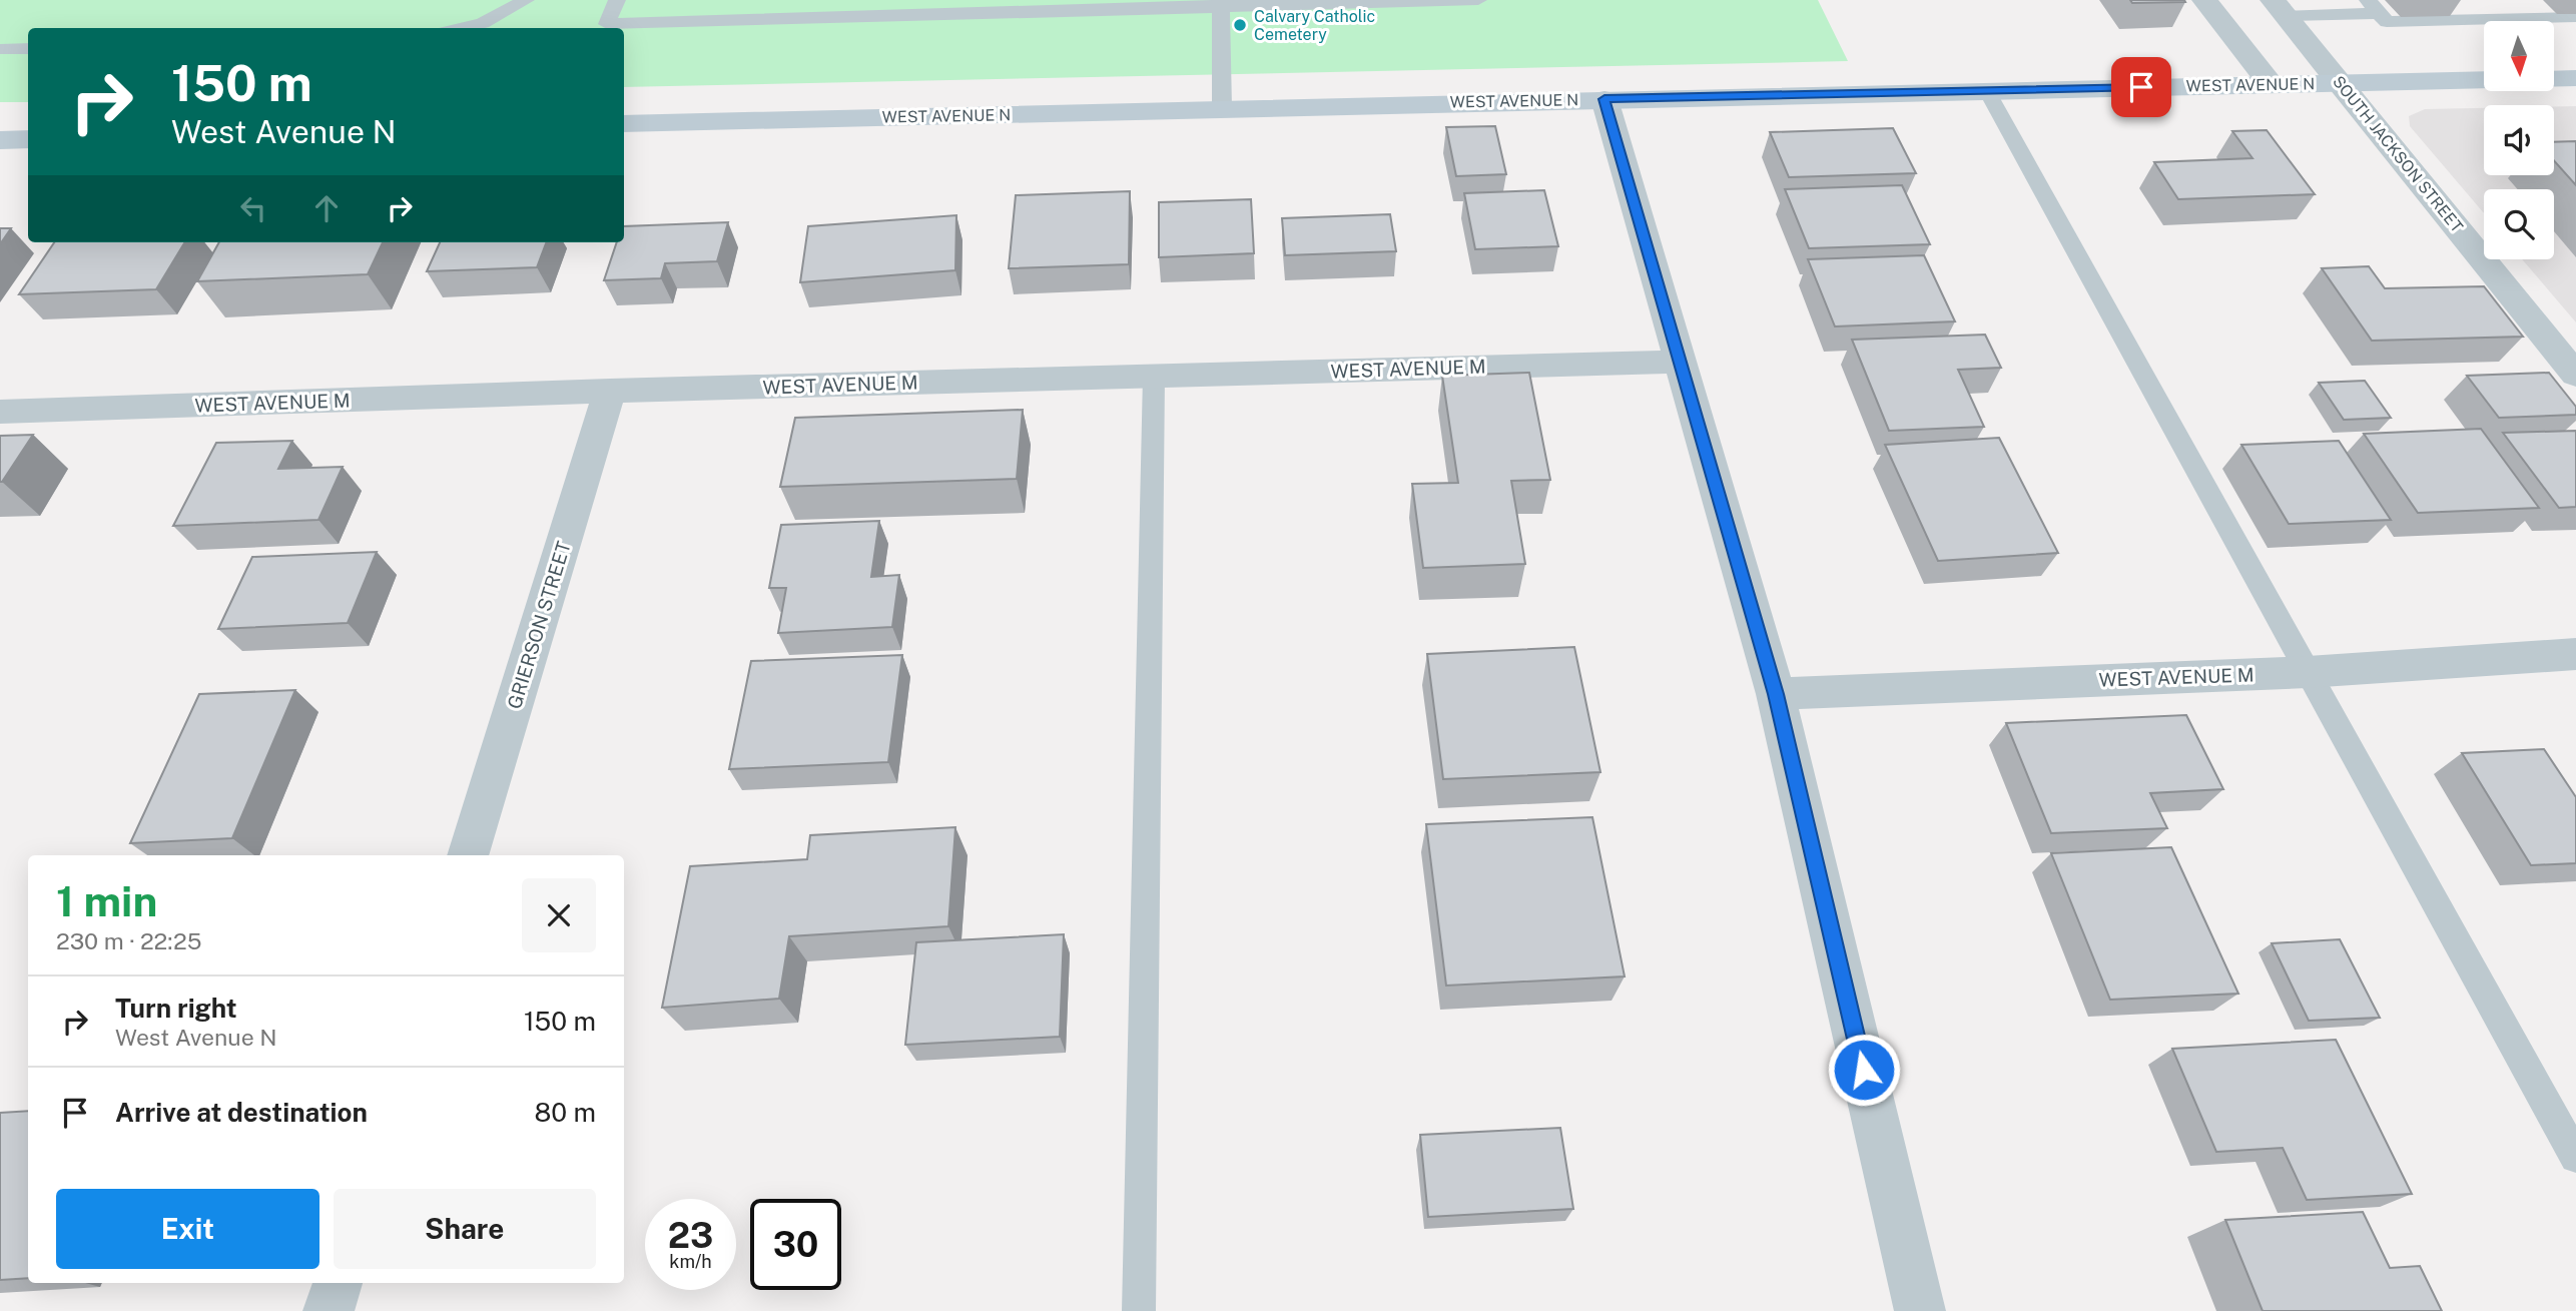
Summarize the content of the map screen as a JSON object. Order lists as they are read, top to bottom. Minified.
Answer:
{"streets":{"main road":["WEST AVENUE N"],"street":["SOUTH JACKSON STREET","WEST AVENUE M","GRIERSON STREET"]},"crossings":[["WEST AVENUE N","SOUTH JACKSON STREET"],["WEST AVENUE M","GRIERSON STREET"]],"places":["Calvary Catholic Cemetery"],"north":"bottom","page":{"turn":["150 m","West Avenue N"],"heading":["1 min","230 m · 22:25"],"list":[{"name":"Turn right","note":"West Avenue N","value":"150 m"},{"name":"Arrive at destination","value":"80 m"}],"buttons":["Exit","Share"],"speed":"23 km/h","limit":"30"}}
